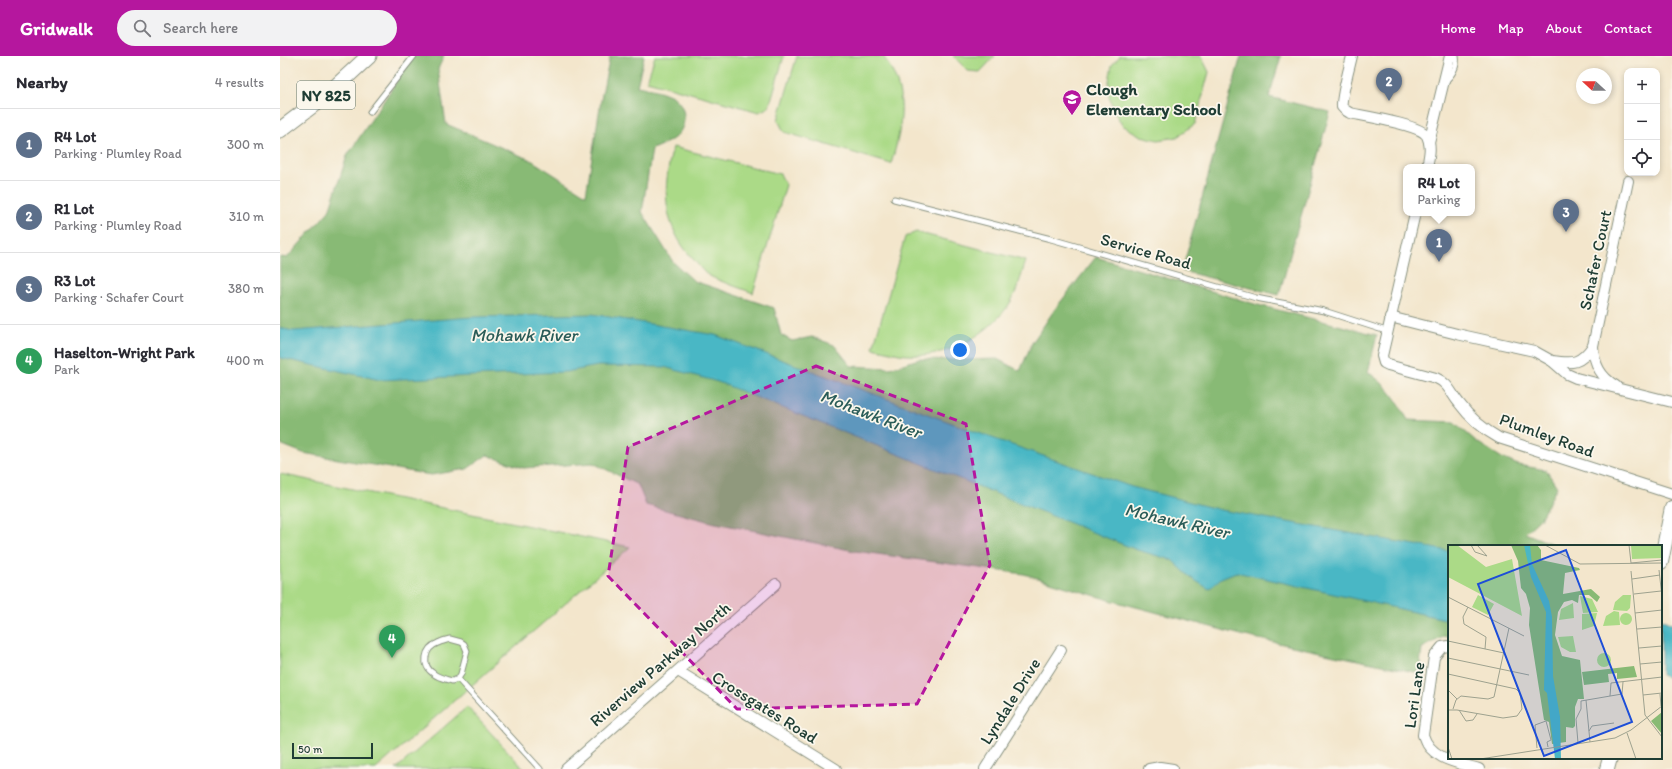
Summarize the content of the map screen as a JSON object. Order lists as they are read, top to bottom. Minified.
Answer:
{"streets":{"main road":["NY 825"],"street":["Schafer Court","Plumley Road","Riverview Parkway North","Lori Lane","Lyndale Drive","Crossgates Road"],"lane":["Service Road"]},"crossings":[["Service Road","Plumley Road"],["Riverview Parkway North","Crossgates Road"]],"water":["Mohawk River"],"places":{"school or university":["Clough Elementary School"]},"scale_bar":"50 m","north":"left","page":{"header":"Gridwalk","search":"Search here","nav":["Home","Map","About","Contact"],"heading":["Nearby","4 results"],"map_buttons":["+","−"],"pins":["2","3","1","4"],"list":[{"mark":"1","name":"R4 Lot","note":"Parking · Plumley Road","value":"300 m"},{"mark":"2","name":"R1 Lot","note":"Parking · Plumley Road","value":"310 m"},{"mark":"3","name":"R3 Lot","note":"Parking · Schafer Court","value":"380 m"},{"mark":"4","name":"Haselton-Wright Park","note":"Park","value":"400 m"}],"popup":["R4 Lot","Parking"],"scale":"50 m"}}
